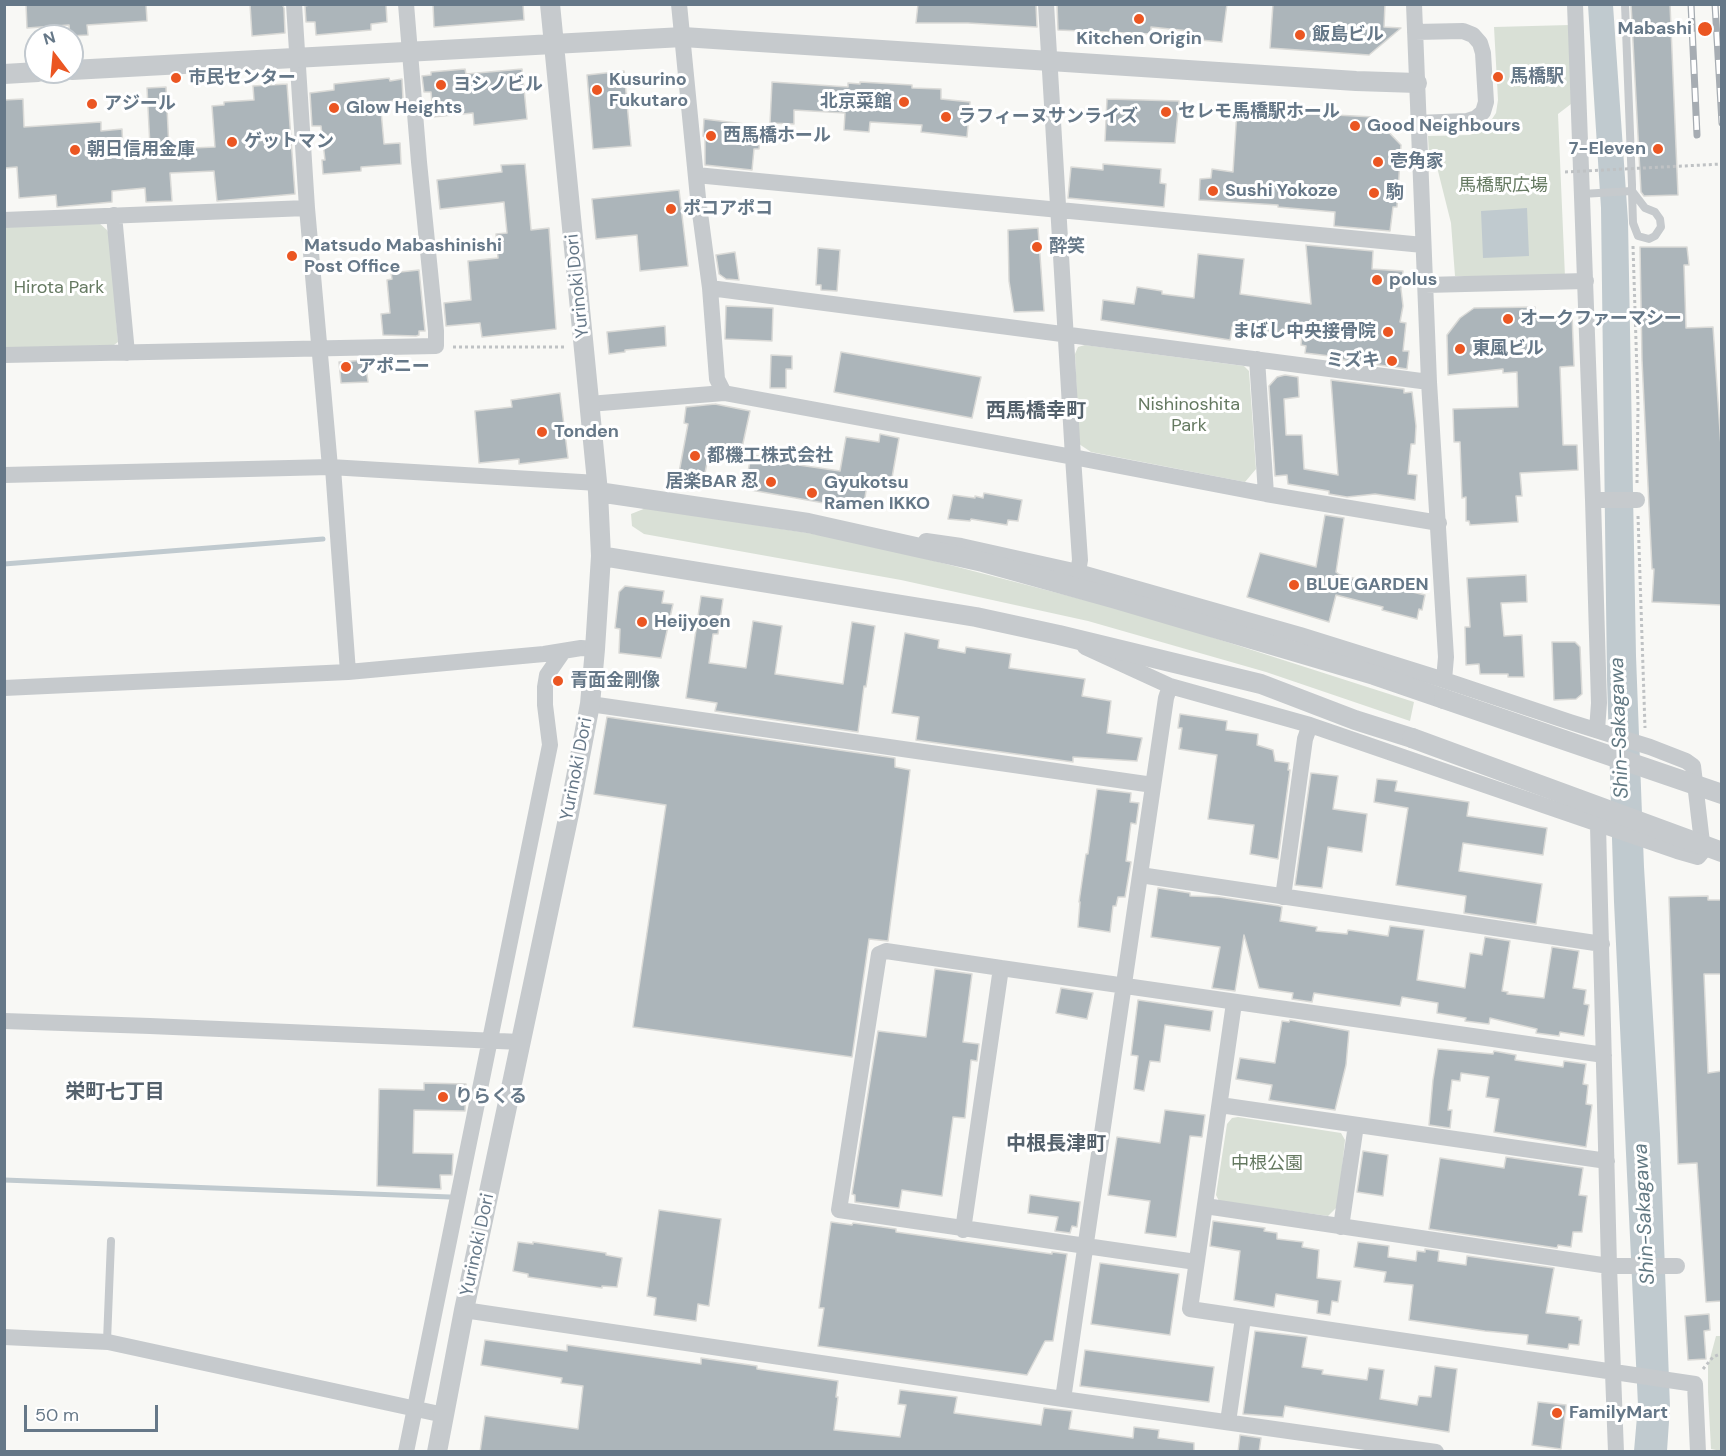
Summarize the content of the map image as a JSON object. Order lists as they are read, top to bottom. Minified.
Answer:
{"streets":{"street":["Yurinoki Dori"]},"districts":["西馬橋幸町","栄町七丁目","中根長津町"],"water":["Shin-Sakagawa"],"parks":["馬橋駅広場","Hirota Park","Nishinoshita Park","中根公園"],"places":["Kitchen Origin","Mabashi","飯島ビル","馬橋駅","市民センター","ヨシノビル","Kusurino Fukutaro","北京菜館","アジール","Glow Heights","セレモ馬橋駅ホール","ラフィーヌサンライズ","Good Neighbours","西馬橋ホール","ゲットマン","7-Eleven","朝日信用金庫","壱角家","Sushi Yokoze","駒","ポコアポコ","酔笑","Matsudo Mabashinishi Post Office","polus","オークファーマシー","まばし中央接骨院","東風ビル","ミズキ","アポニー","Tonden","都機工株式会社","居楽BAR 忍","Gyukotsu Ramen IKKO","BLUE GARDEN","Heijyoen","青面金剛像","りらくる","FamilyMart"],"scale_bar":"50 m","north":"top"}
